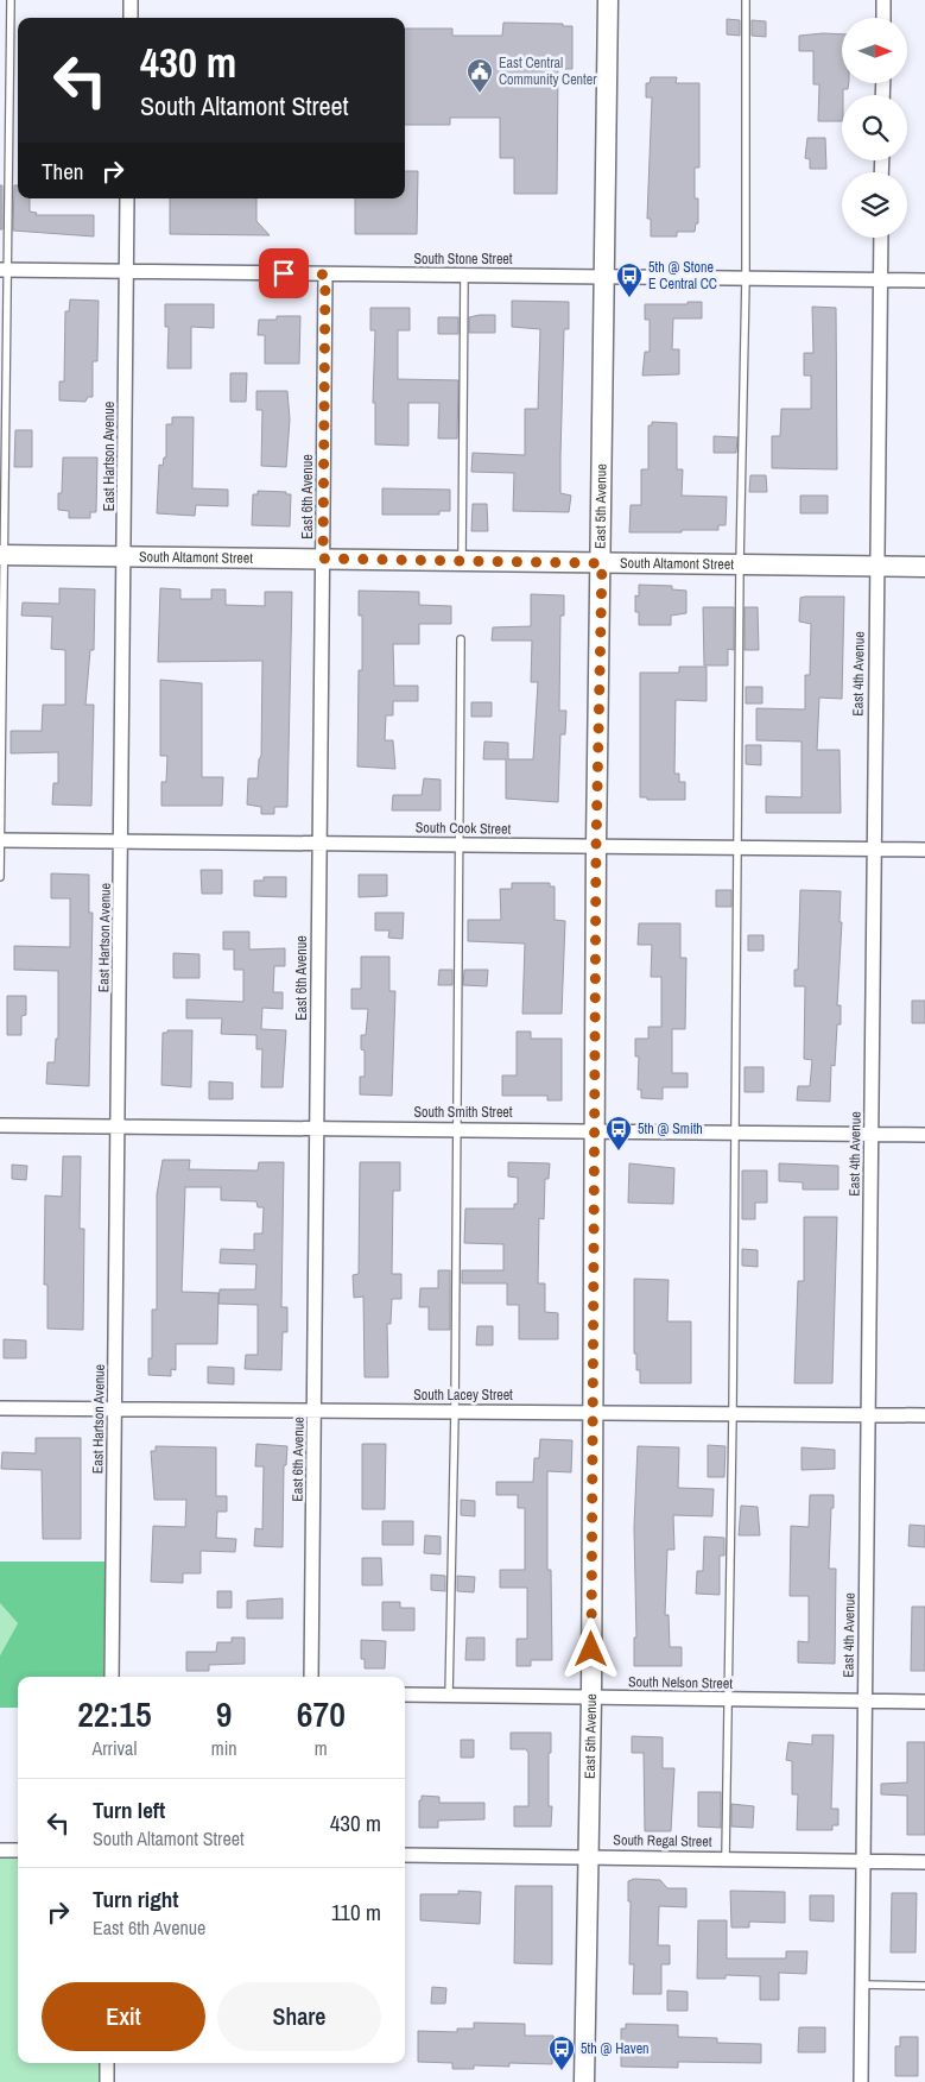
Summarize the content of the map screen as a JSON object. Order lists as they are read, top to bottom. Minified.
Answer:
{"streets":{"street":["South Stone Street","East Hartson Avenue","East 6th Avenue","East 5th Avenue","South Altamont Street","East 4th Avenue","South Cook Street","South Smith Street","South Lacey Street","South Nelson Street","South Regal Street"]},"crossings":[["South Stone Street","East Hartson Avenue"],["South Stone Street","East 6th Avenue"],["South Stone Street","East 5th Avenue"],["South Stone Street","East 4th Avenue"],["East Hartson Avenue","South Altamont Street"],["East Hartson Avenue","South Cook Street"],["East Hartson Avenue","South Smith Street"],["East Hartson Avenue","South Lacey Street"],["East 6th Avenue","South Altamont Street"],["East 6th Avenue","South Cook Street"],["East 6th Avenue","South Smith Street"],["East 6th Avenue","South Lacey Street"],["East 5th Avenue","South Altamont Street"],["East 5th Avenue","South Cook Street"],["East 5th Avenue","South Smith Street"],["East 5th Avenue","South Lacey Street"],["East 5th Avenue","South Nelson Street"],["East 5th Avenue","South Regal Street"],["South Altamont Street","East 4th Avenue"],["East 4th Avenue","South Cook Street"],["East 4th Avenue","South Smith Street"],["East 4th Avenue","South Lacey Street"],["East 4th Avenue","South Nelson Street"],["East 4th Avenue","South Regal Street"]],"places":{"public building":["East Central Community Center"],"bus stop":["5th @ Stone E Central CC","5th @ Smith","5th @ Haven"]},"north":"right","page":{"turn":["430 m","South Altamont Street"],"then":"Then","eta":["22:15","Arrival","9","min","670","m"],"list":[{"name":"Turn left","note":"South Altamont Street","value":"430 m"},{"name":"Turn right","note":"East 6th Avenue","value":"110 m"}],"buttons":["Exit","Share"]}}
